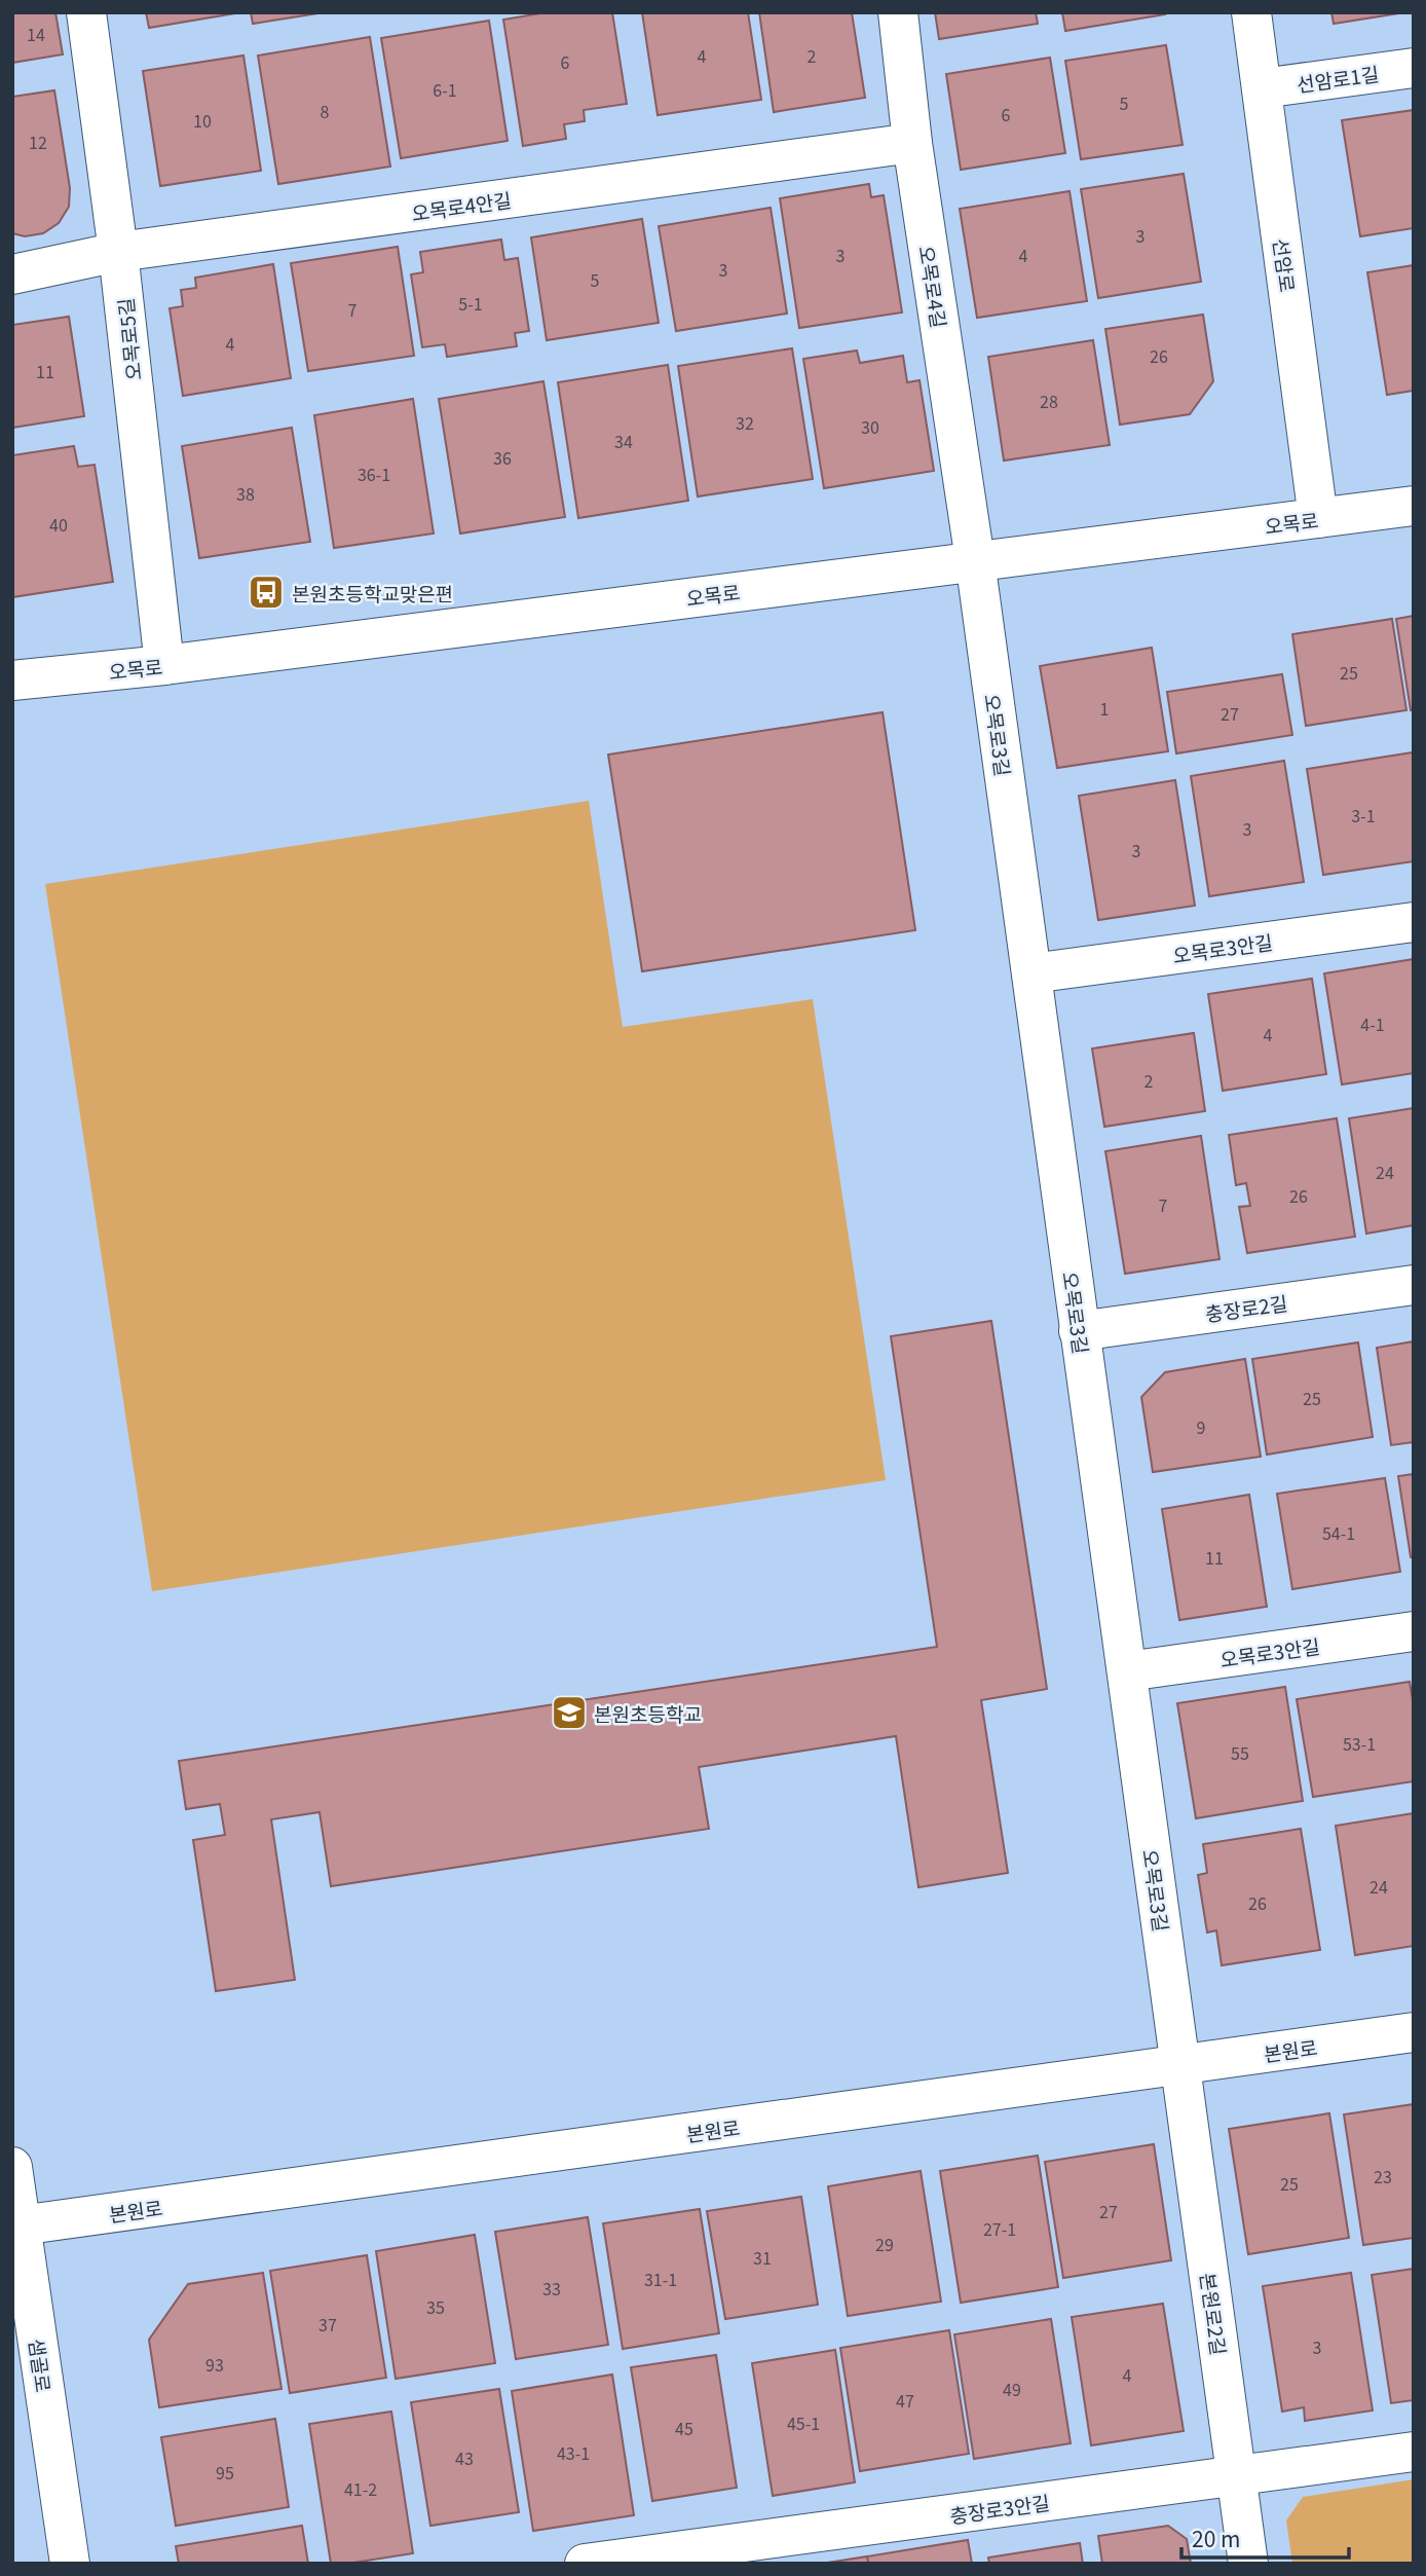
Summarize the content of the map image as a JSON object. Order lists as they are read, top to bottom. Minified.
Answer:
{"streets":{"street":["선암로1길","오목로4안길","선암로","오목로4길","오목로5길","오목로","오목로3길","오목로3안길","충장로2길","본원로","본원로2길","샘골로","충장로3안길"]},"crossings":[["선암로1길","선암로"],["오목로4안길","오목로4길"],["오목로4안길","오목로5길"],["선암로","오목로"],["오목로4길","오목로"],["오목로4길","오목로3길"],["오목로5길","오목로"],["오목로","오목로3길"],["오목로3길","오목로3안길"],["오목로3길","충장로2길"],["오목로3길","본원로"],["오목로3길","본원로2길"],["본원로","본원로2길"],["본원로","샘골로"],["본원로2길","충장로3안길"]],"places":{"bus stop":["본원초등학교맞은편"],"school or university":["본원초등학교"]},"house_numbers":["14","4","2","6","6-1","5","8","6","10","12","3","3","4","3","5","5-1","7","4","26","11","28","32","30","34","36","36-1","38","40","25","1","27","3-1","3","3","4-1","4","2","24","26","7","25","9","54-1","11","53-1","55","24","26","23","25","27","27-1","29","31","31-1","33","35","37","3","93","4","49","47","45-1","45","43-1","43","95","41-2"],"scale_bar":"20 m"}
